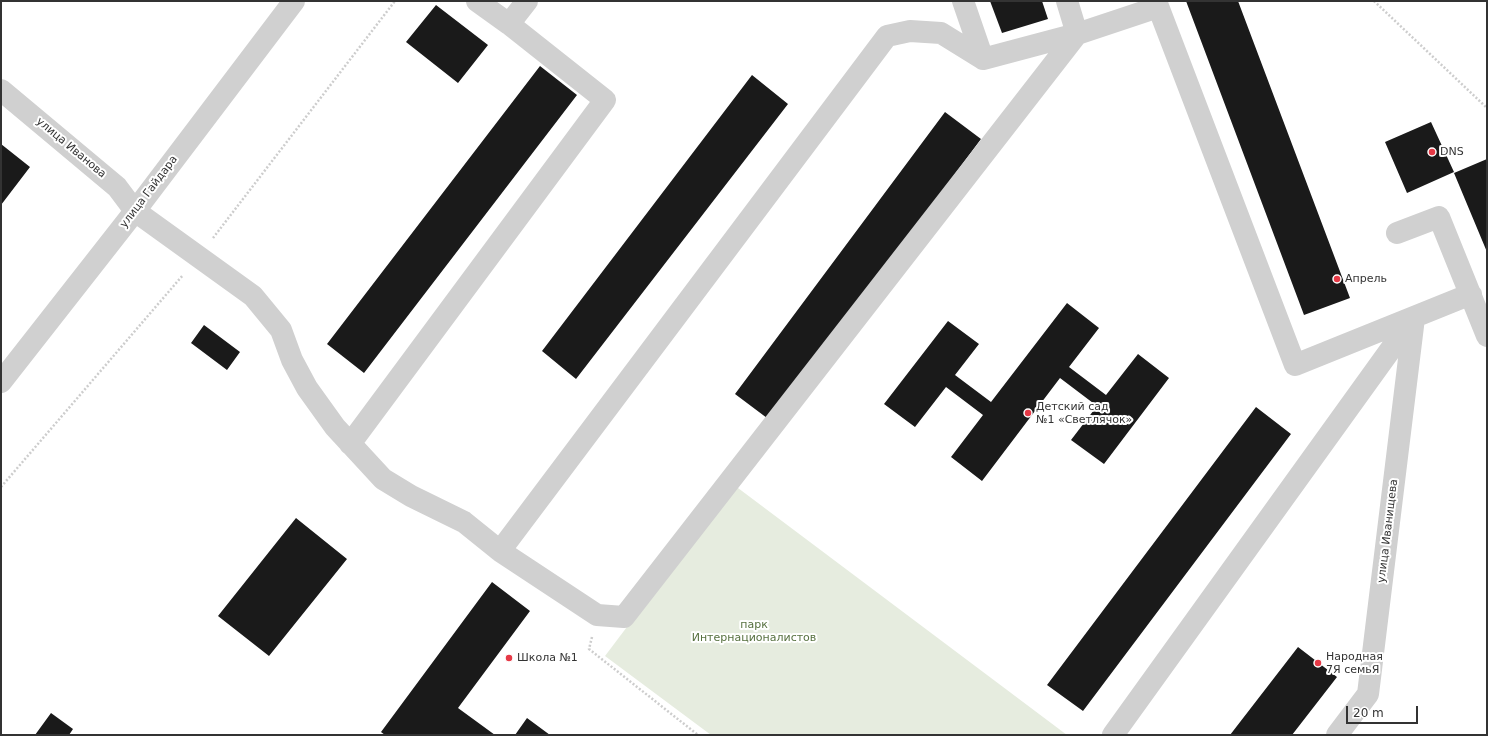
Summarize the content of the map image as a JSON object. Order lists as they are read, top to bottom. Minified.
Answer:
{"streets":{"street":["улица Иванова","улица Гайдара","улица Иванищева"]},"crossings":[["улица Иванова","улица Гайдара"]],"parks":["парк Интернационалистов"],"places":["DNS","Апрель","Детский сад №1 «Светлячок»","Школа №1","Народная 7Я семьЯ"],"scale_bar":"20 m"}
